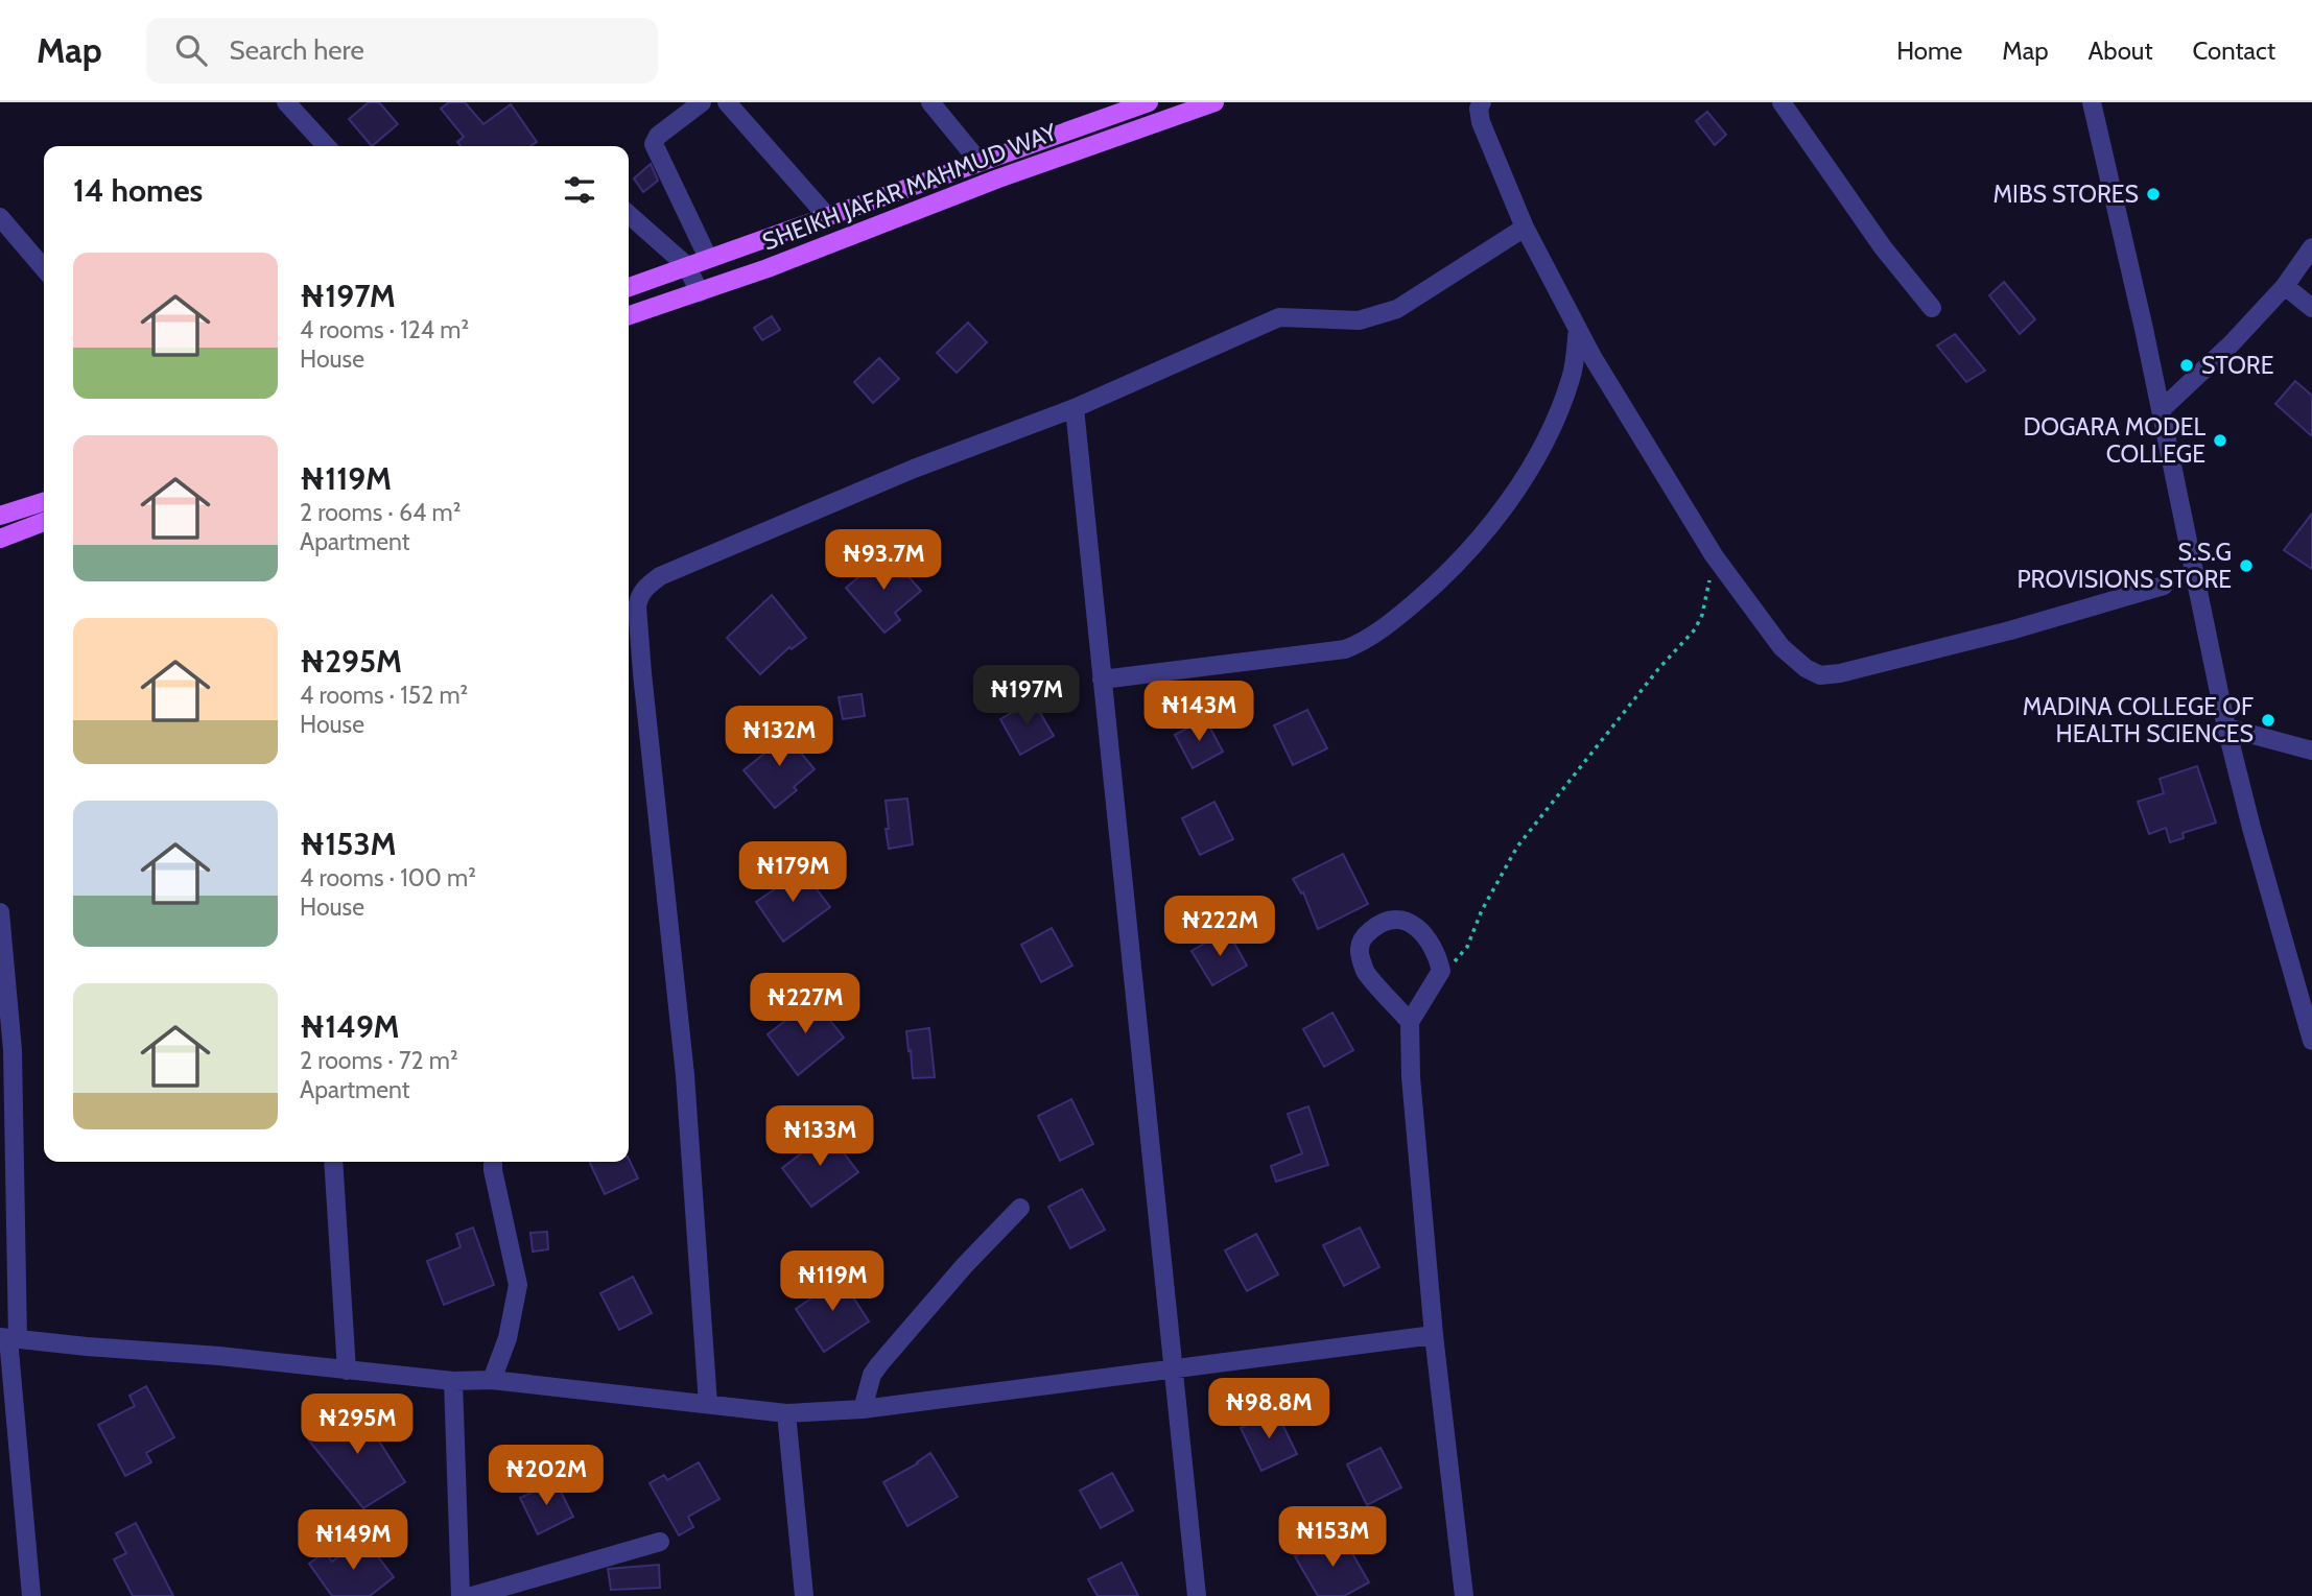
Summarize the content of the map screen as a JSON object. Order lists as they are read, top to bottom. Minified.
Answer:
{"streets":{"main road":["SHEIKH JAFAR MAHMUD WAY"]},"places":["MIBS STORES","STORE","DOGARA MODEL COLLEGE","S.S.G PROVISIONS STORE","MADINA COLLEGE OF HEALTH SCIENCES"],"page":{"header":"Map","search":"Search here","nav":["Home","Map","About","Contact"],"heading":"14 homes","list":[{"name":"₦197M","note":"4 rooms · 124 m² · House"},{"name":"₦119M","note":"2 rooms · 64 m² · Apartment"},{"name":"₦295M","note":"4 rooms · 152 m² · House"},{"name":"₦153M","note":"4 rooms · 100 m² · House"},{"name":"₦149M","note":"2 rooms · 72 m² · Apartment"}],"price":["₦93.7M","₦197M","₦143M","₦132M","₦179M","₦222M","₦227M","₦133M","₦119M","₦98.8M","₦295M","₦202M","₦153M","₦149M"]}}
